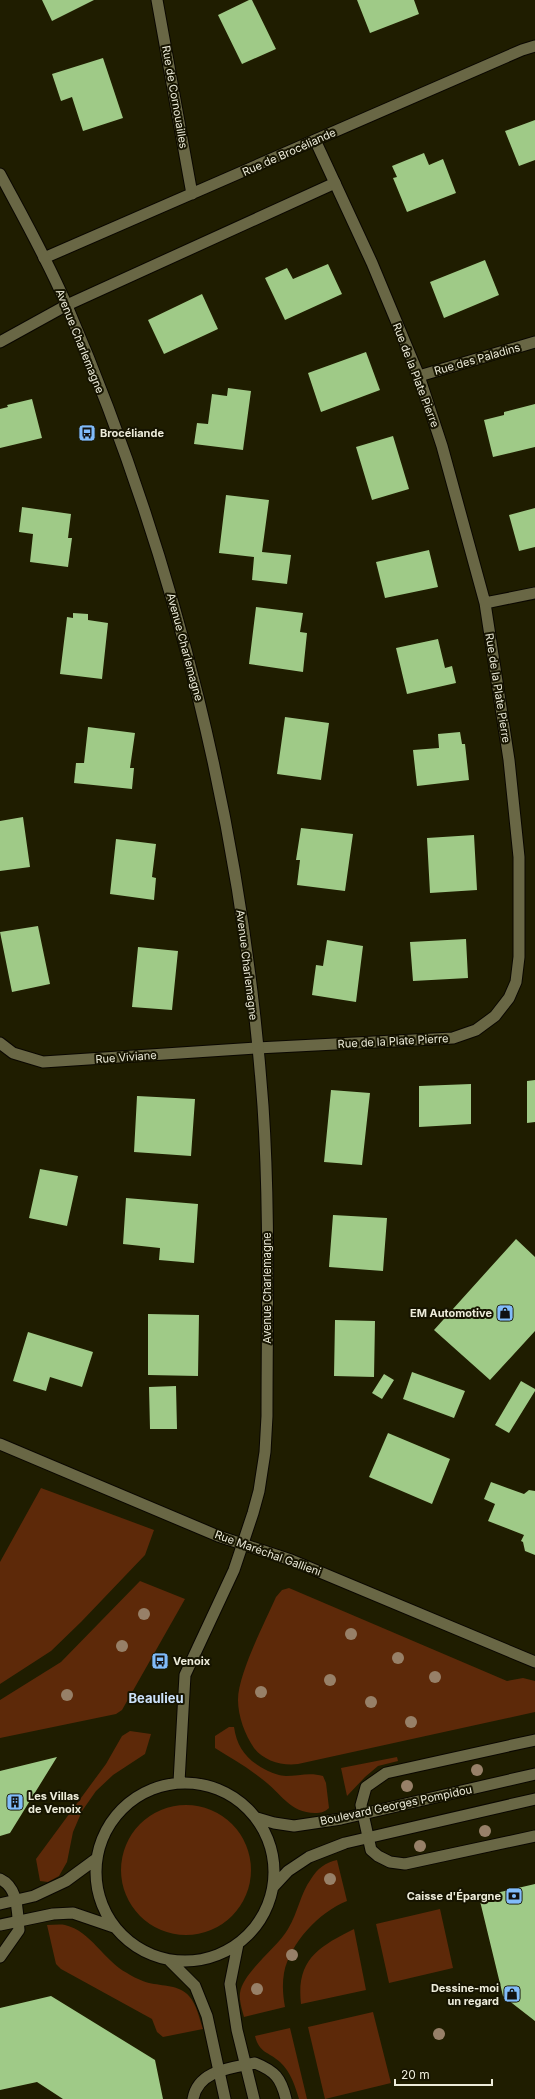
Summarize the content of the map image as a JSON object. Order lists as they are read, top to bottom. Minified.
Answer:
{"streets":{"street":["Rue de Cornouailles","Rue de Brocéliande","Avenue Charlemagne","Rue des Paladins","Rue de la Plate Pierre","Rue Viviane","Rue Maréchal Gallieni","Boulevard Georges Pompidou"]},"crossings":[["Rue de Cornouailles","Rue de Brocéliande"],["Rue de Brocéliande","Avenue Charlemagne"],["Rue de Brocéliande","Rue de la Plate Pierre"],["Avenue Charlemagne","Rue de la Plate Pierre"],["Avenue Charlemagne","Rue Viviane"],["Avenue Charlemagne","Rue Maréchal Gallieni"],["Rue des Paladins","Rue de la Plate Pierre"],["Rue de la Plate Pierre","Rue Viviane"]],"districts":["Beaulieu"],"places":{"bus stop":["Brocéliande","Venoix"],"shop":["EM Automotive","Dessine-moi un regard"],"building":["Les Villas de Venoix"],"bank":["Caisse d'Épargne"]},"scale_bar":"20 m"}
